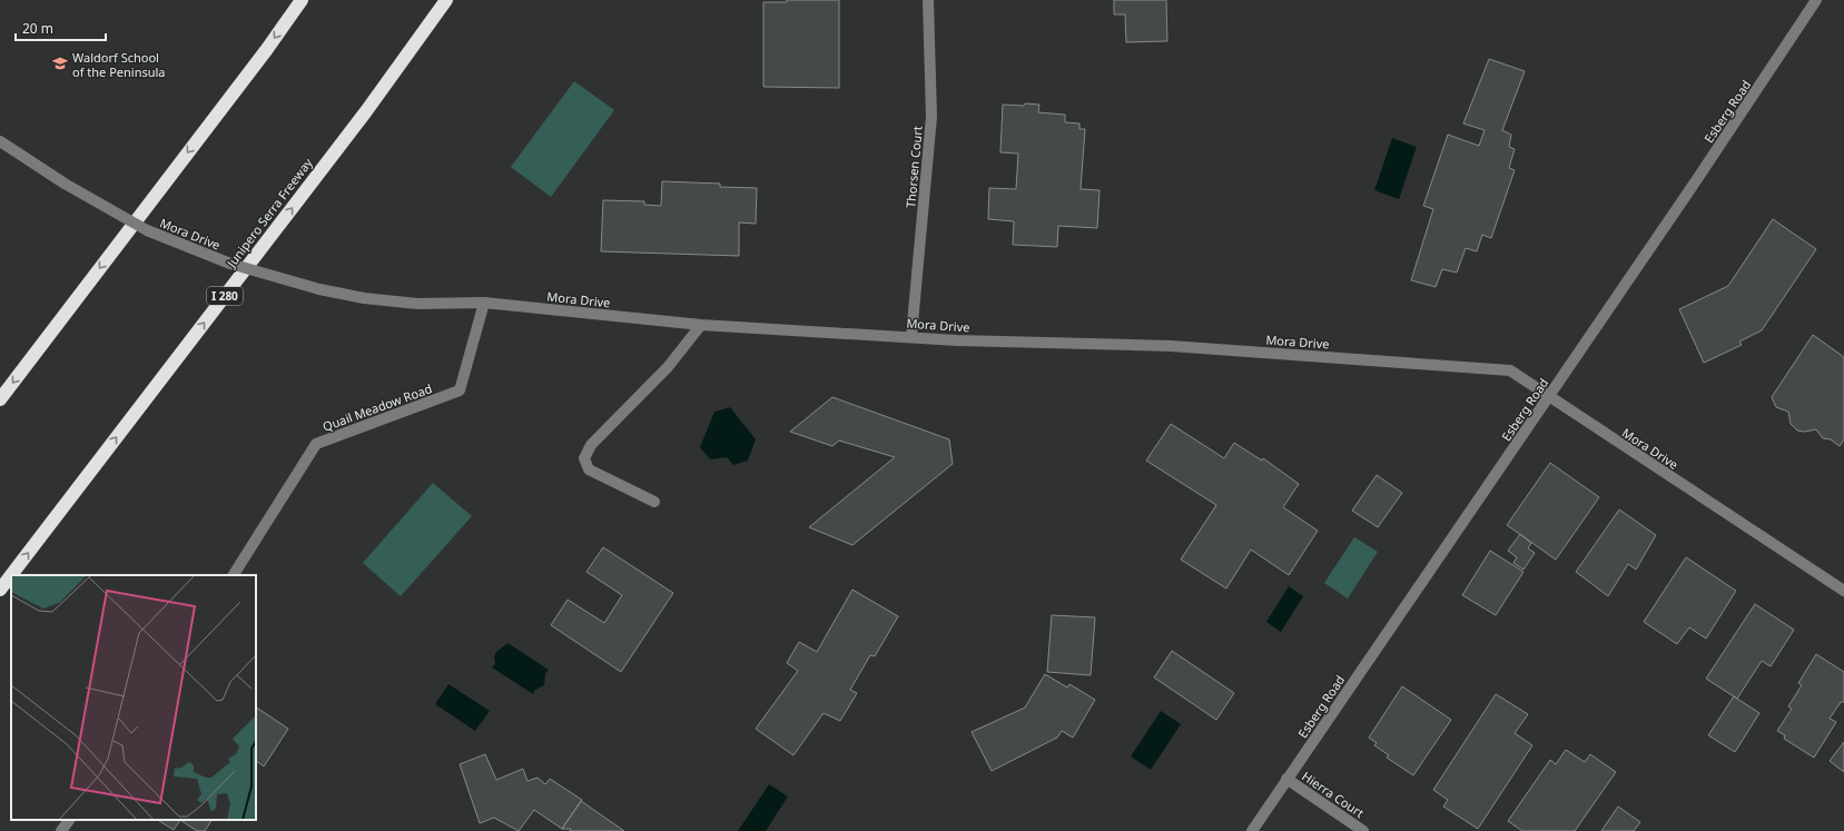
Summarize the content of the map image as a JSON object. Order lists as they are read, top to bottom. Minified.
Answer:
{"streets":{"highway":["Junipero Serra Freeway","I 280"],"street":["Esberg Road","Thorsen Court","Mora Drive","Quail Meadow Road","Hierra Court"]},"crossings":[["Esberg Road","Mora Drive"],["Esberg Road","Hierra Court"],["Thorsen Court","Mora Drive"],["Mora Drive","Quail Meadow Road"]],"places":{"school or university":["Waldorf School of the Peninsula"]},"scale_bar":"20 m"}
